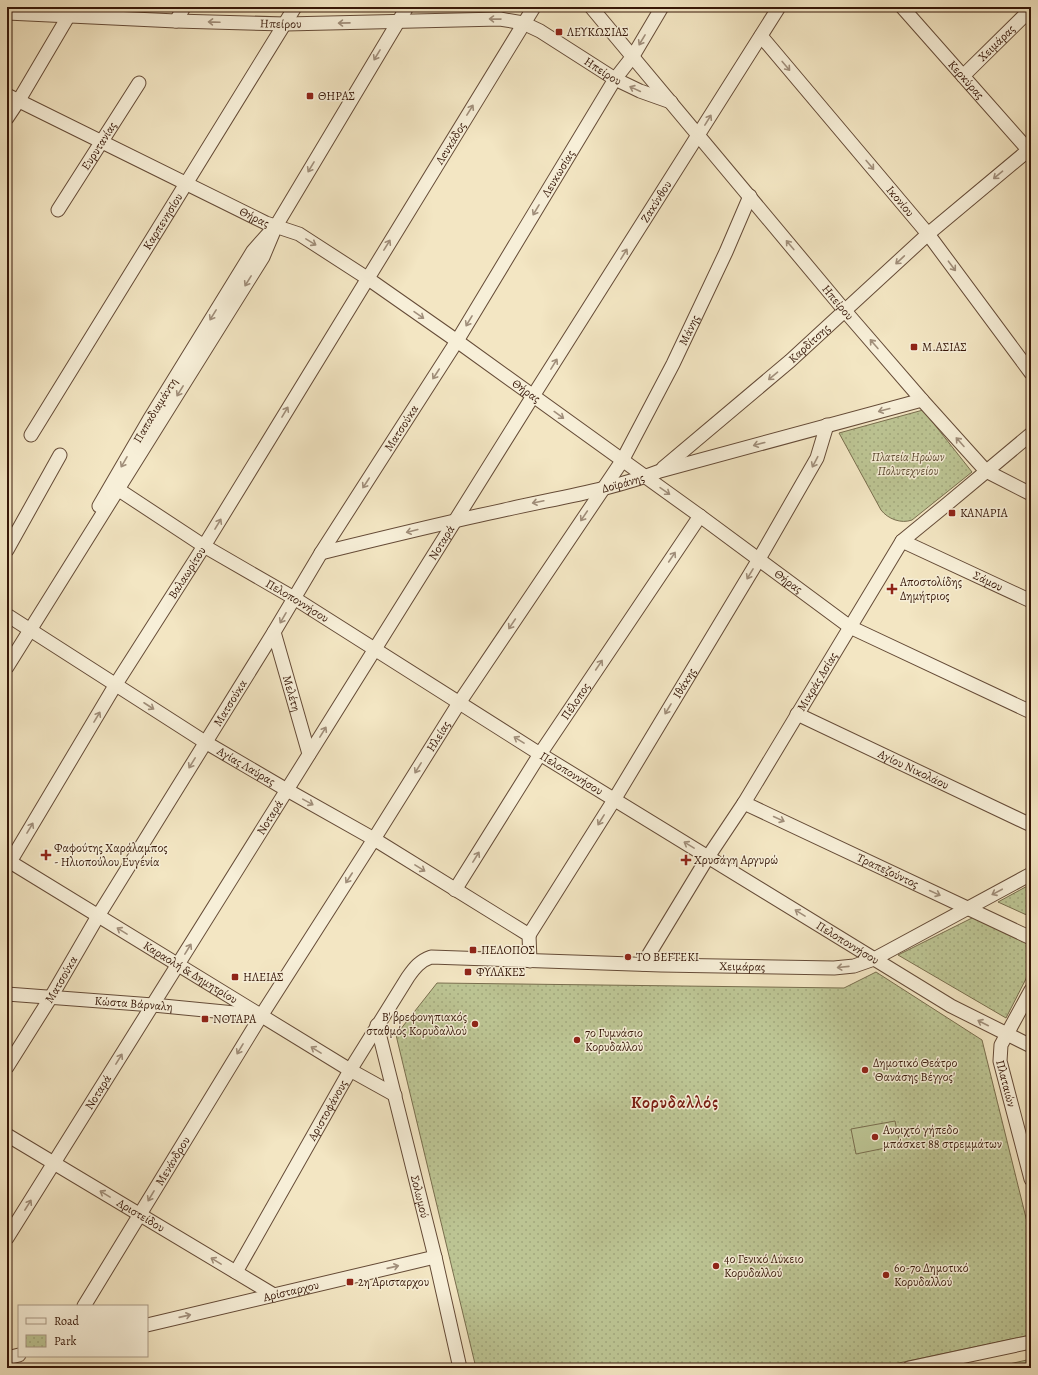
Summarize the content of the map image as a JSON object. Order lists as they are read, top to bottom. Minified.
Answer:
{"streets":{"street":["Ηπείρου","Χειμάρας","Κερκύρας","Λeυκάδος","Ευρυτανίας","Λευκωσίας","Ικονίου","Ζακύνθου","Θήρας","Καρπενησίου","Μάνης","Καρδίτσης","Παπαδιαμάντη","Ματσούκα","Δοϊράνης","Νοταρά","Βαλαωρίτου","Σάμου","Πελοποννήσου","Μικράς Ασίας","Ιθάκης","Μελέτη","Πέλοπος","Ηλείας","Αγίας Λαύρας","Αγίου Νικολάου","Τραπεζούντος","Καραολή & Δημητρίου","Κώστα Βάρναλη","Πλαταιών","Αριστοφάνους","Μενάνδρου","Σολωμού","Αριστείδου","Αρίσταρχου"]},"crossings":[["Ηπείρου","Λeυκάδος"],["Ηπείρου","Λευκωσίας"],["Ηπείρου","Ζακύνθου"],["Ηπείρου","Καρπενησίου"],["Ηπείρου","Μάνης"],["Ηπείρου","Καρδίτσης"],["Ηπείρου","Παπαδιαμάντη"],["Ηπείρου","Δοϊράνης"],["Ηπείρου","Μικράς Ασίας"],["Χειμάρας","Κερκύρας"],["Χειμάρας","Πελοποννήσου"],["Χειμάρας","Μικράς Ασίας"],["Χειμάρας","Τραπεζούντος"],["Χειμάρας","Αριστοφάνους"],["Κερκύρας","Καρδίτσης"],["Λeυκάδος","Θήρας"],["Λeυκάδος","Βαλαωρίτου"],["Ευρυτανίας","Θήρας"],["Λευκωσίας","Θήρας"],["Λευκωσίας","Ματσούκα"],["Ικονίου","Ζακύνθου"],["Ικονίου","Καρδίτσης"],["Ζακύνθου","Θήρας"],["Ζακύνθου","Νοταρά"],["Θήρας","Καρπενησίου"],["Θήρας","Μάνης"],["Θήρας","Παπαδιαμάντη"],["Θήρας","Ματσούκα"],["Θήρας","Δοϊράνης"],["Θήρας","Νοταρά"],["Θήρας","Βαλαωρίτου"],["Θήρας","Μικράς Ασίας"],["Θήρας","Ιθάκης"],["Θήρας","Πέλοπος"],["Θήρας","Ηλείας"],["Μάνης","Ηλείας"],["Καρδίτσης","Δοϊράνης"],["Παπαδιαμάντη","Πελοποννήσου"],["Παπαδιαμάντη","Αγίας Λαύρας"],["Ματσούκα","Δοϊράνης"],["Ματσούκα","Πελοποννήσου"],["Ματσούκα","Μελέτη"],["Ματσούκα","Αγίας Λαύρας"],["Ματσούκα","Καραολή & Δημητρίου"],["Ματσούκα","Κώστα Βάρναλη"],["Δοϊράνης","Νοταρά"],["Δοϊράνης","Ιθάκης"],["Δοϊράνης","Ηλείας"],["Νοταρά","Πελοποννήσου"],["Νοταρά","Μελέτη"],["Νοταρά","Αγίας Λαύρας"],["Νοταρά","Καραολή & Δημητρίου"],["Νοταρά","Κώστα Βάρναλη"],["Νοταρά","Αριστείδου"],["Βαλαωρίτου","Πελοποννήσου"],["Βαλαωρίτου","Αγίας Λαύρας"],["Βαλαωρίτου","Καραολή & Δημητρίου"],["Σάμου","Μικράς Ασίας"],["Πελοποννήσου","Μικράς Ασίας"],["Πελοποννήσου","Ιθάκης"],["Πελοποννήσου","Πέλοπος"],["Πελοποννήσου","Ηλείας"],["Πελοποννήσου","Πλαταιών"],["Μικράς Ασίας","Αγίου Νικολάου"],["Μικράς Ασίας","Τραπεζούντος"],["Ιθάκης","Αγίας Λαύρας"],["Πέλοπος","Αγίας Λαύρας"],["Ηλείας","Αγίας Λαύρας"],["Ηλείας","Καραολή & Δημητρίου"],["Ηλείας","Κώστα Βάρναλη"],["Ηλείας","Μενάνδρου"],["Καραολή & Δημητρίου","Κώστα Βάρναλη"],["Καραολή & Δημητρίου","Αριστοφάνους"],["Καραολή & Δημητρίου","Μενάνδρου"],["Καραολή & Δημητρίου","Σολωμού"],["Κώστα Βάρναλη","Μενάνδρου"],["Αριστοφάνους","Σολωμού"],["Αριστοφάνους","Αριστείδου"],["Μενάνδρου","Αριστείδου"],["Σολωμού","Αρίσταρχου"],["Αριστείδου","Αρίσταρχου"]],"one_way":["Ηπείρου","Χειμάρας","Λeυκάδος","Λευκωσίας","Ικονίου","Ζακύνθου","Καρδίτσης","Παπαδιαμάντη","Ματσούκα","Δοϊράνης","Νοταρά","Βαλαωρίτου","Πελοποννήσου","Ιθάκης","Πέλοπος","Ηλείας","Αγίας Λαύρας","Τραπεζούντος","Καραολή & Δημητρίου","Μενάνδρου","Αριστείδου","Αρίσταρχου"],"districts":["Κορυδαλλός"],"parks":["Πλατεία Ηρώων Πολυτεχνείου"],"places":{"transit":["ΛΕΥΚΩΣΙΑΣ","ΘΗΡΑΣ","Μ.ΑΣΙΑΣ","ΚΑΝΑΡΙΑ","ΠΕΛΟΠΟΣ","ΦΥΛΑΚΕΣ","ΗΛΕΙΑΣ","ΝΟΤΑΡΑ","2η Αρισταρχου"],"health":["Αποστολίδης Δημήτριος","Φαφούτης Χαράλαμπος - Ηλιοπούλου Ευγενία","Χρυσάγη Αργυρώ"],"other":["TO BEFTEKI","Β' βρεφονηπιακός σταθμός Κορυδαλλού","7ο Γυμνάσιο Κορυδαλλού","Δημοτικό Θεάτρο 'Θανάσης Βέγγος'","Ανοιχτό γήπεδο μπάσκετ 88 στρεμμάτων","4ο Γενικό Λύκειο Κορυδαλλού","6ο-7ο Δημοτικό Κορυδαλλού"]},"legend":["Road","Park"]}
